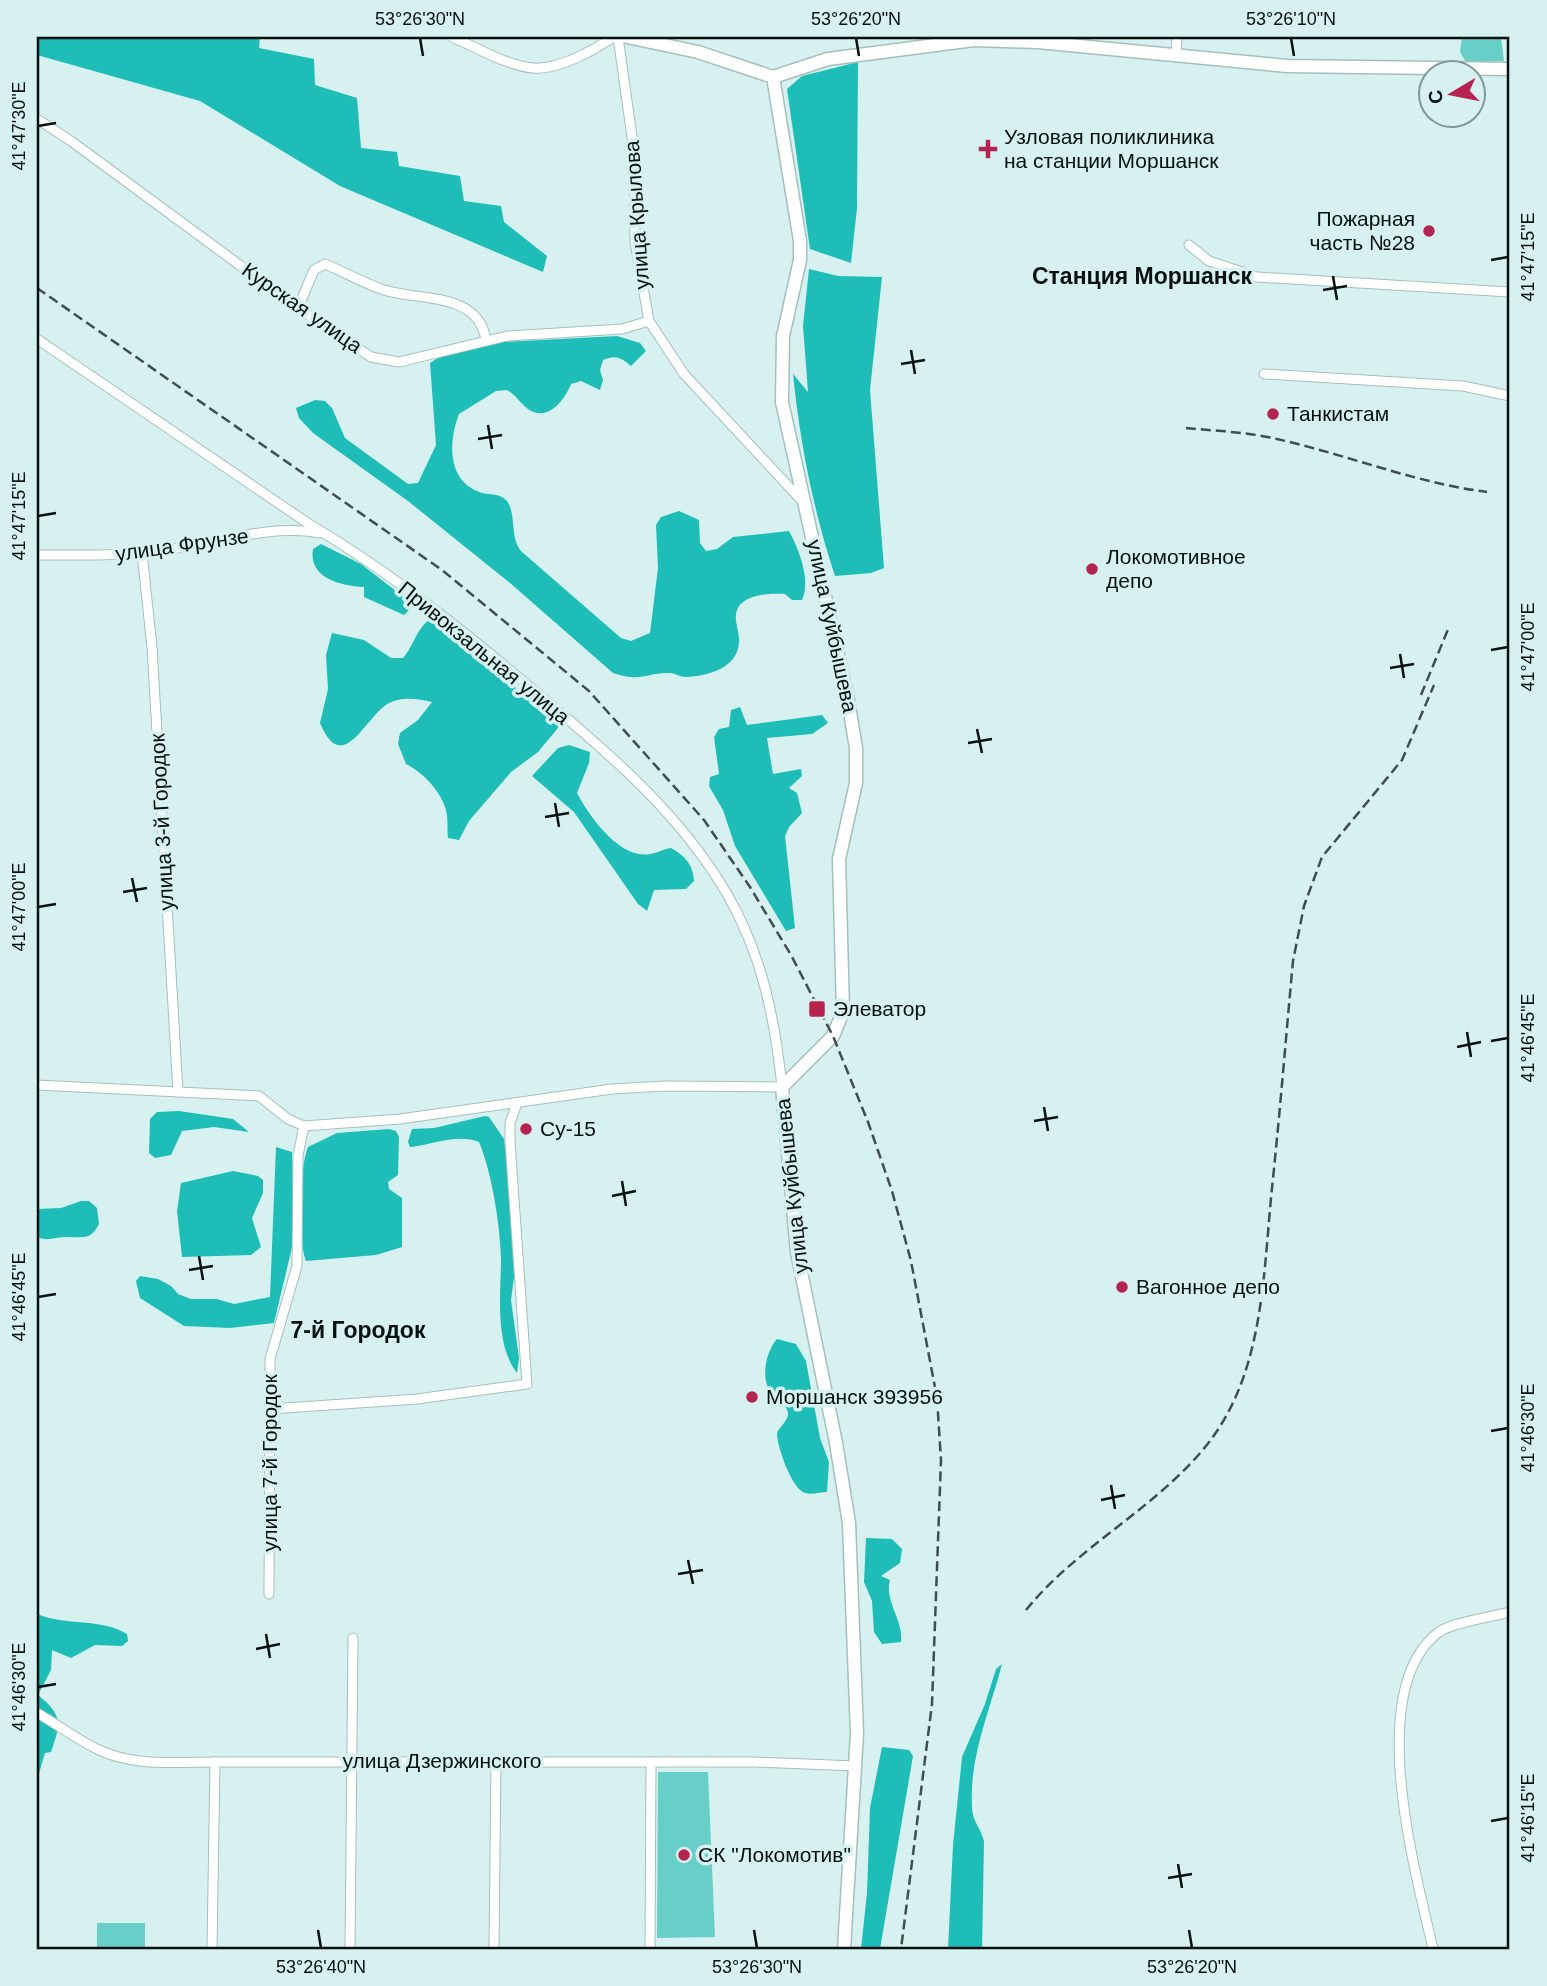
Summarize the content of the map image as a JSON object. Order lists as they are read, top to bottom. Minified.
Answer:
{"streets":{"street":["улица Крылова","Курская улица","улица Фрунзе","улица Куйбышева","Привокзальная улица","улица 3-й Городок","улица 7-й Городок","улица Дзержинского"]},"crossings":[["улица Крылова","Курская улица"],["улица Крылова","улица Куйбышева"],["улица Фрунзе","Привокзальная улица"],["улица Фрунзе","улица 3-й Городок"],["улица Куйбышева","Привокзальная улица"],["улица Куйбышева","улица Дзержинского"]],"districts":["Станция Моршанск","7-й Городок"],"places":{"health":["Узловая поликлиника на станции Моршанск"],"other":["Пожарная часть №28","Танкистам","Локомотивное депо","Су-15","Вагонное депо","Моршанск 393956","СК \"Локомотив\""],"transit":["Элеватор"]},"north":"left","coordinates":["53°26'30\"N","53°26'20\"N","53°26'10\"N","41°47'30\"E","41°47'15\"E","41°47'00\"E","41°46'45\"E","41°46'30\"E","41°46'15\"E","53°26'40\"N"]}
